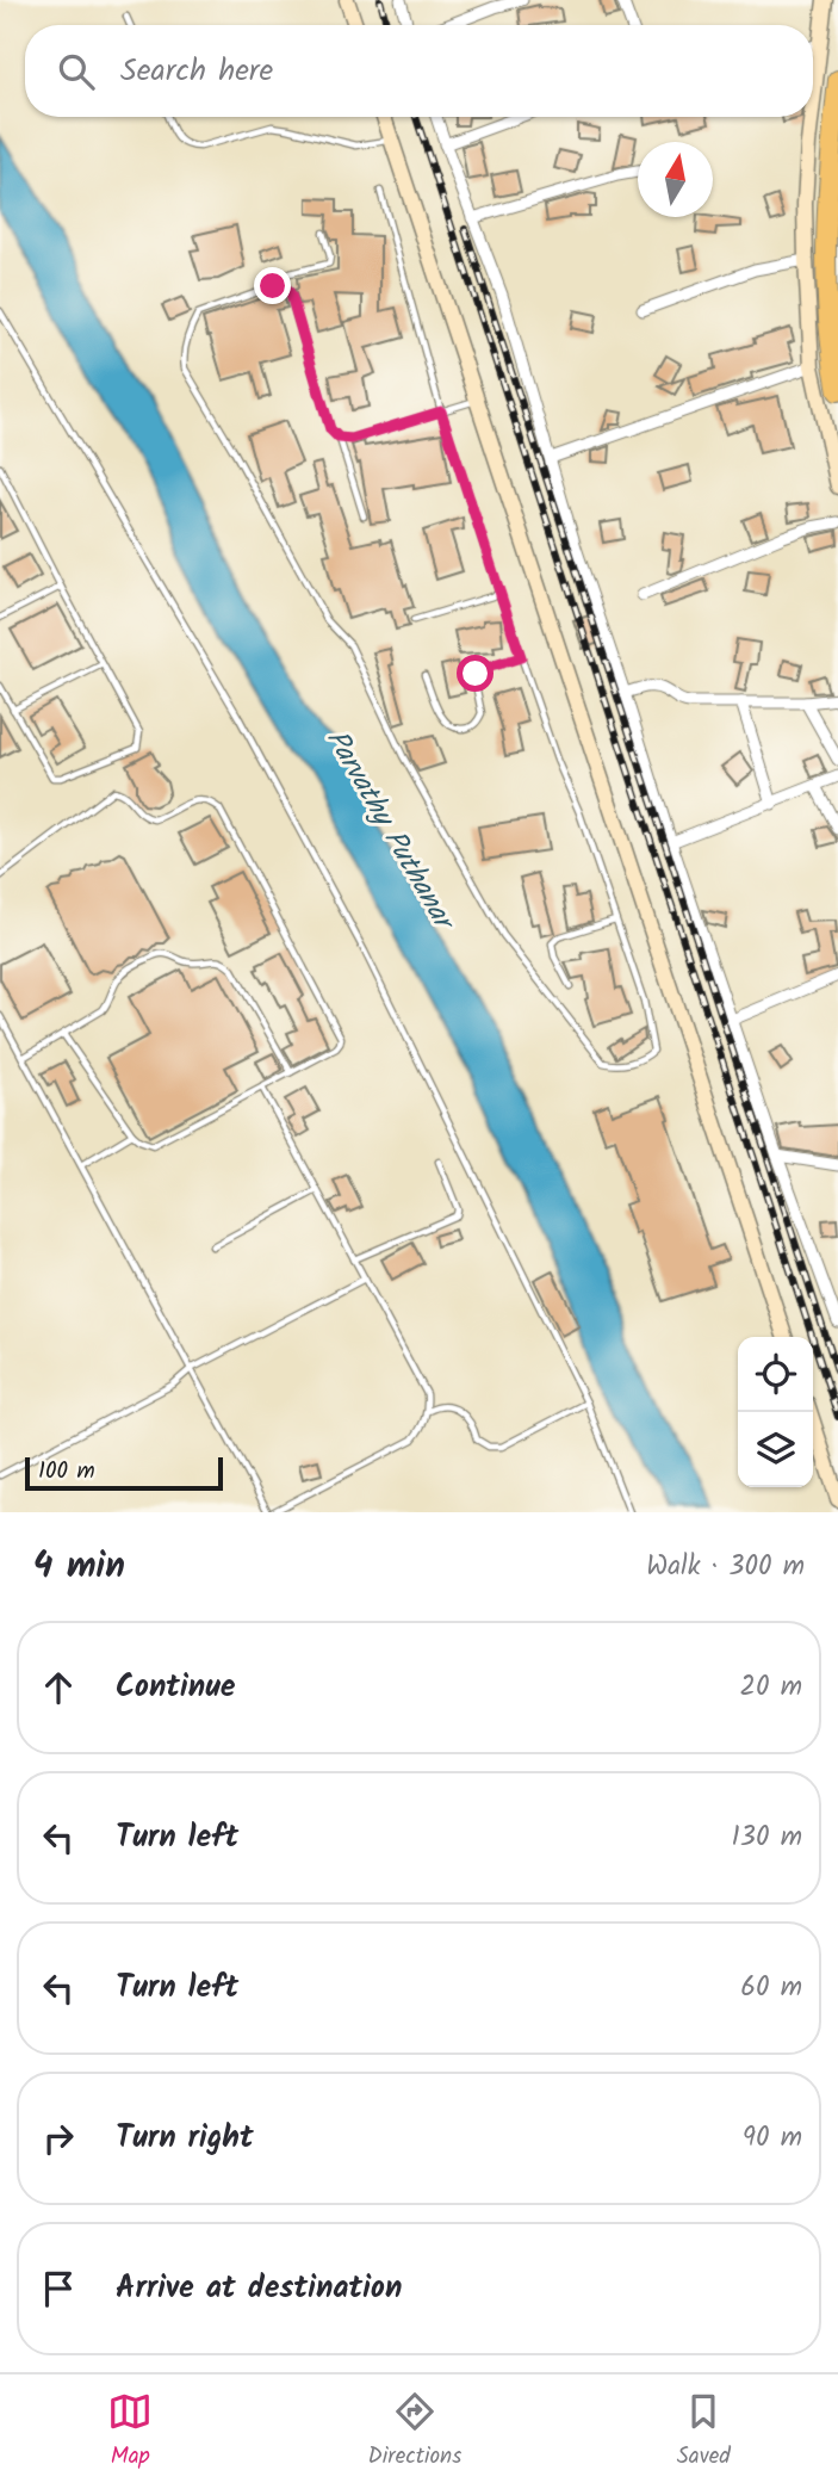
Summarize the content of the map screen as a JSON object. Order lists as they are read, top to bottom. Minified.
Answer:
{"water":["Parvathy Puthanar"],"scale_bar":"100 m","north":"top","page":{"search":"Search here","scale":"100 m","heading":["4 min","Walk · 300 m"],"list":[["Continue","20 m"],["Turn left","130 m"],["Turn left","60 m"],["Turn right","90 m"],"Arrive at destination"],"nav":["Map","Directions","Saved"]}}
